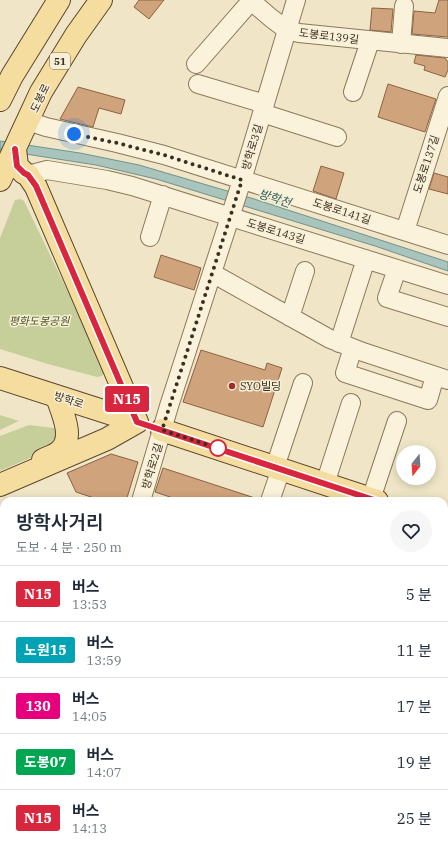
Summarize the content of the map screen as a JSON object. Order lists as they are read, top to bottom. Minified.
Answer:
{"streets":{"main road":["51","도봉로","방학로"],"street":["도봉로139길","방학로3길","도봉로137길","도봉로141길","도봉로143길","방학로2길"]},"crossings":[["도봉로139길","방학로3길"],["도봉로","도봉로141길"],["방학로3길","도봉로141길"],["방학로3길","도봉로143길"],["방학로3길","방학로"],["방학로3길","방학로2길"],["도봉로137길","도봉로141길"],["방학로","방학로2길"]],"water":["방학천"],"parks":["평화도봉공원"],"places":["SYO빌딩"],"lines":["bus line N15"],"north":"bottom","page":{"on_map":"N15","heading":["방학사거리","도보 · 4 분 · 250 m"],"list":[{"mark":"N15","name":"버스","note":"13:53","value":"5 분"},{"mark":"노원15","name":"버스","note":"13:59","value":"11 분"},{"mark":"130","name":"버스","note":"14:05","value":"17 분"},{"mark":"도봉07","name":"버스","note":"14:07","value":"19 분"},{"mark":"N15","name":"버스","note":"14:13","value":"25 분"}]}}
